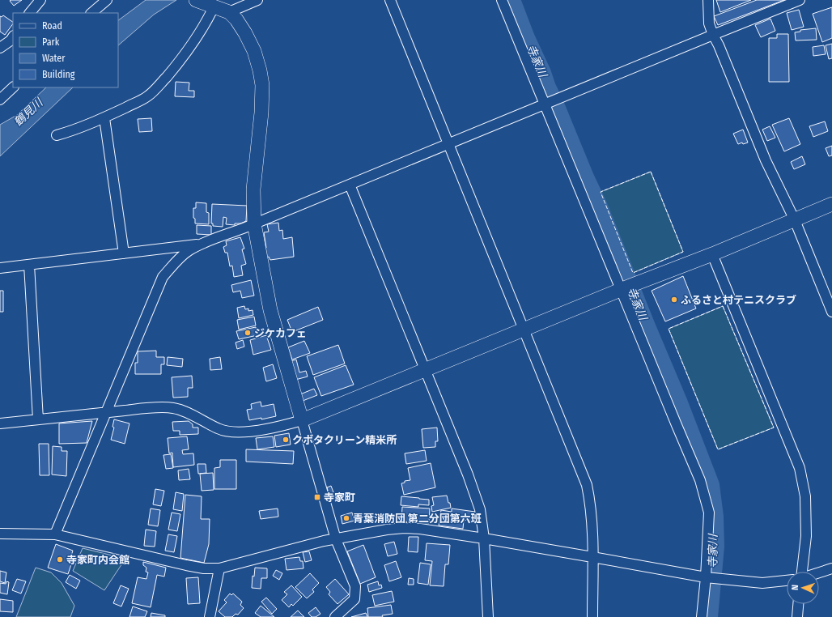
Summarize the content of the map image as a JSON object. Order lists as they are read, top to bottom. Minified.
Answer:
{"water":["寺家川","鶴見川"],"places":{"other":["ふるさと村テニスクラブ","ジケカフェ","クボタクリーン精米所","青葉消防団 第二分団第六班","寺家町内会館"],"transit":["寺家町"]},"legend":["Road","Park","Water","Building"],"north":"left"}
